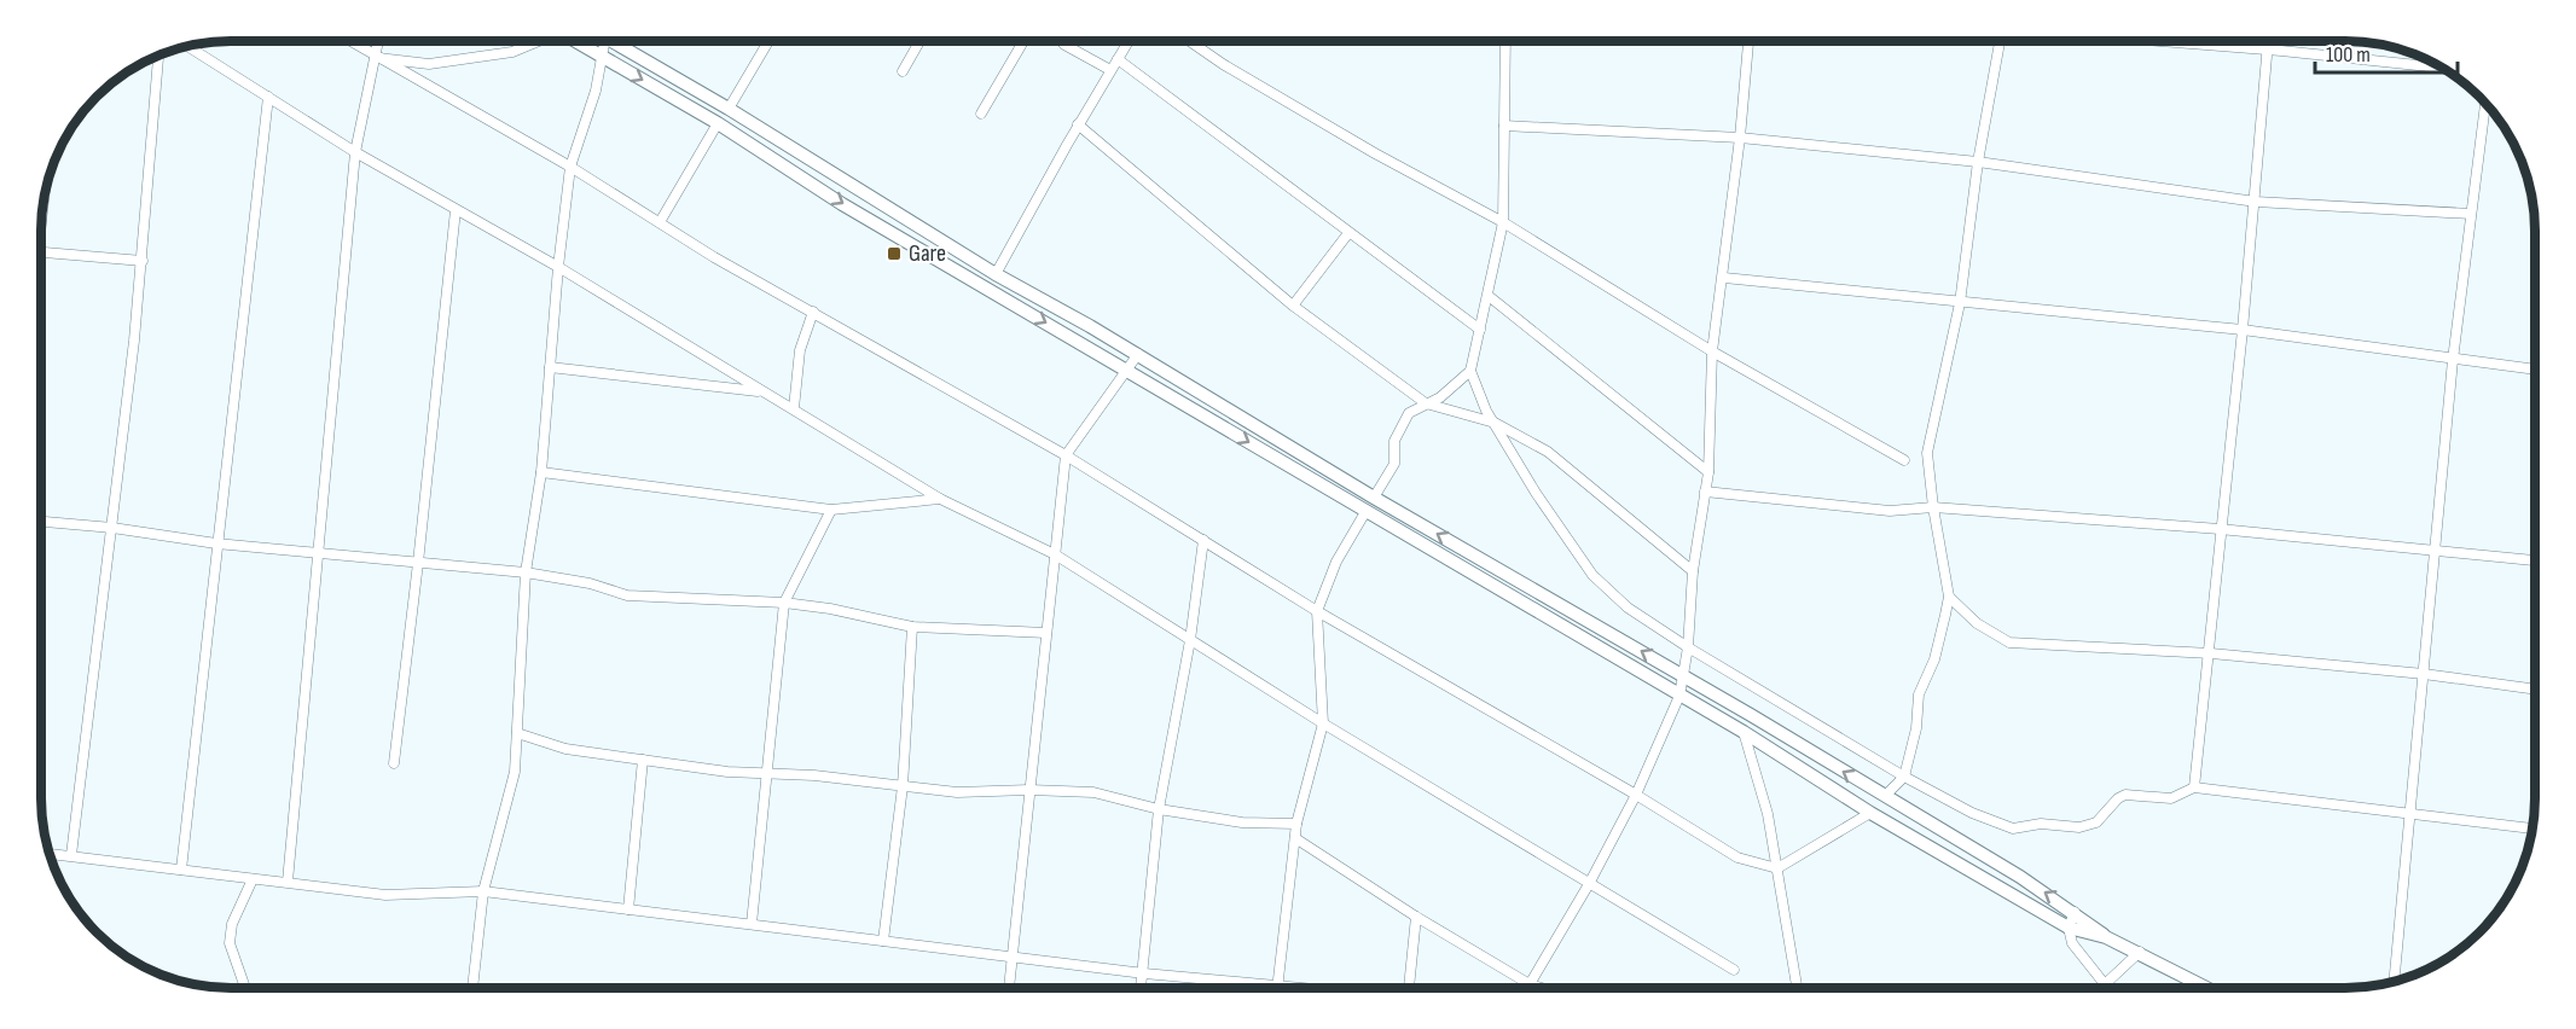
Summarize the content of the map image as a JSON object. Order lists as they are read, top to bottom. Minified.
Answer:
{"places":{"transit":["Gare"]},"scale_bar":"100 m"}
